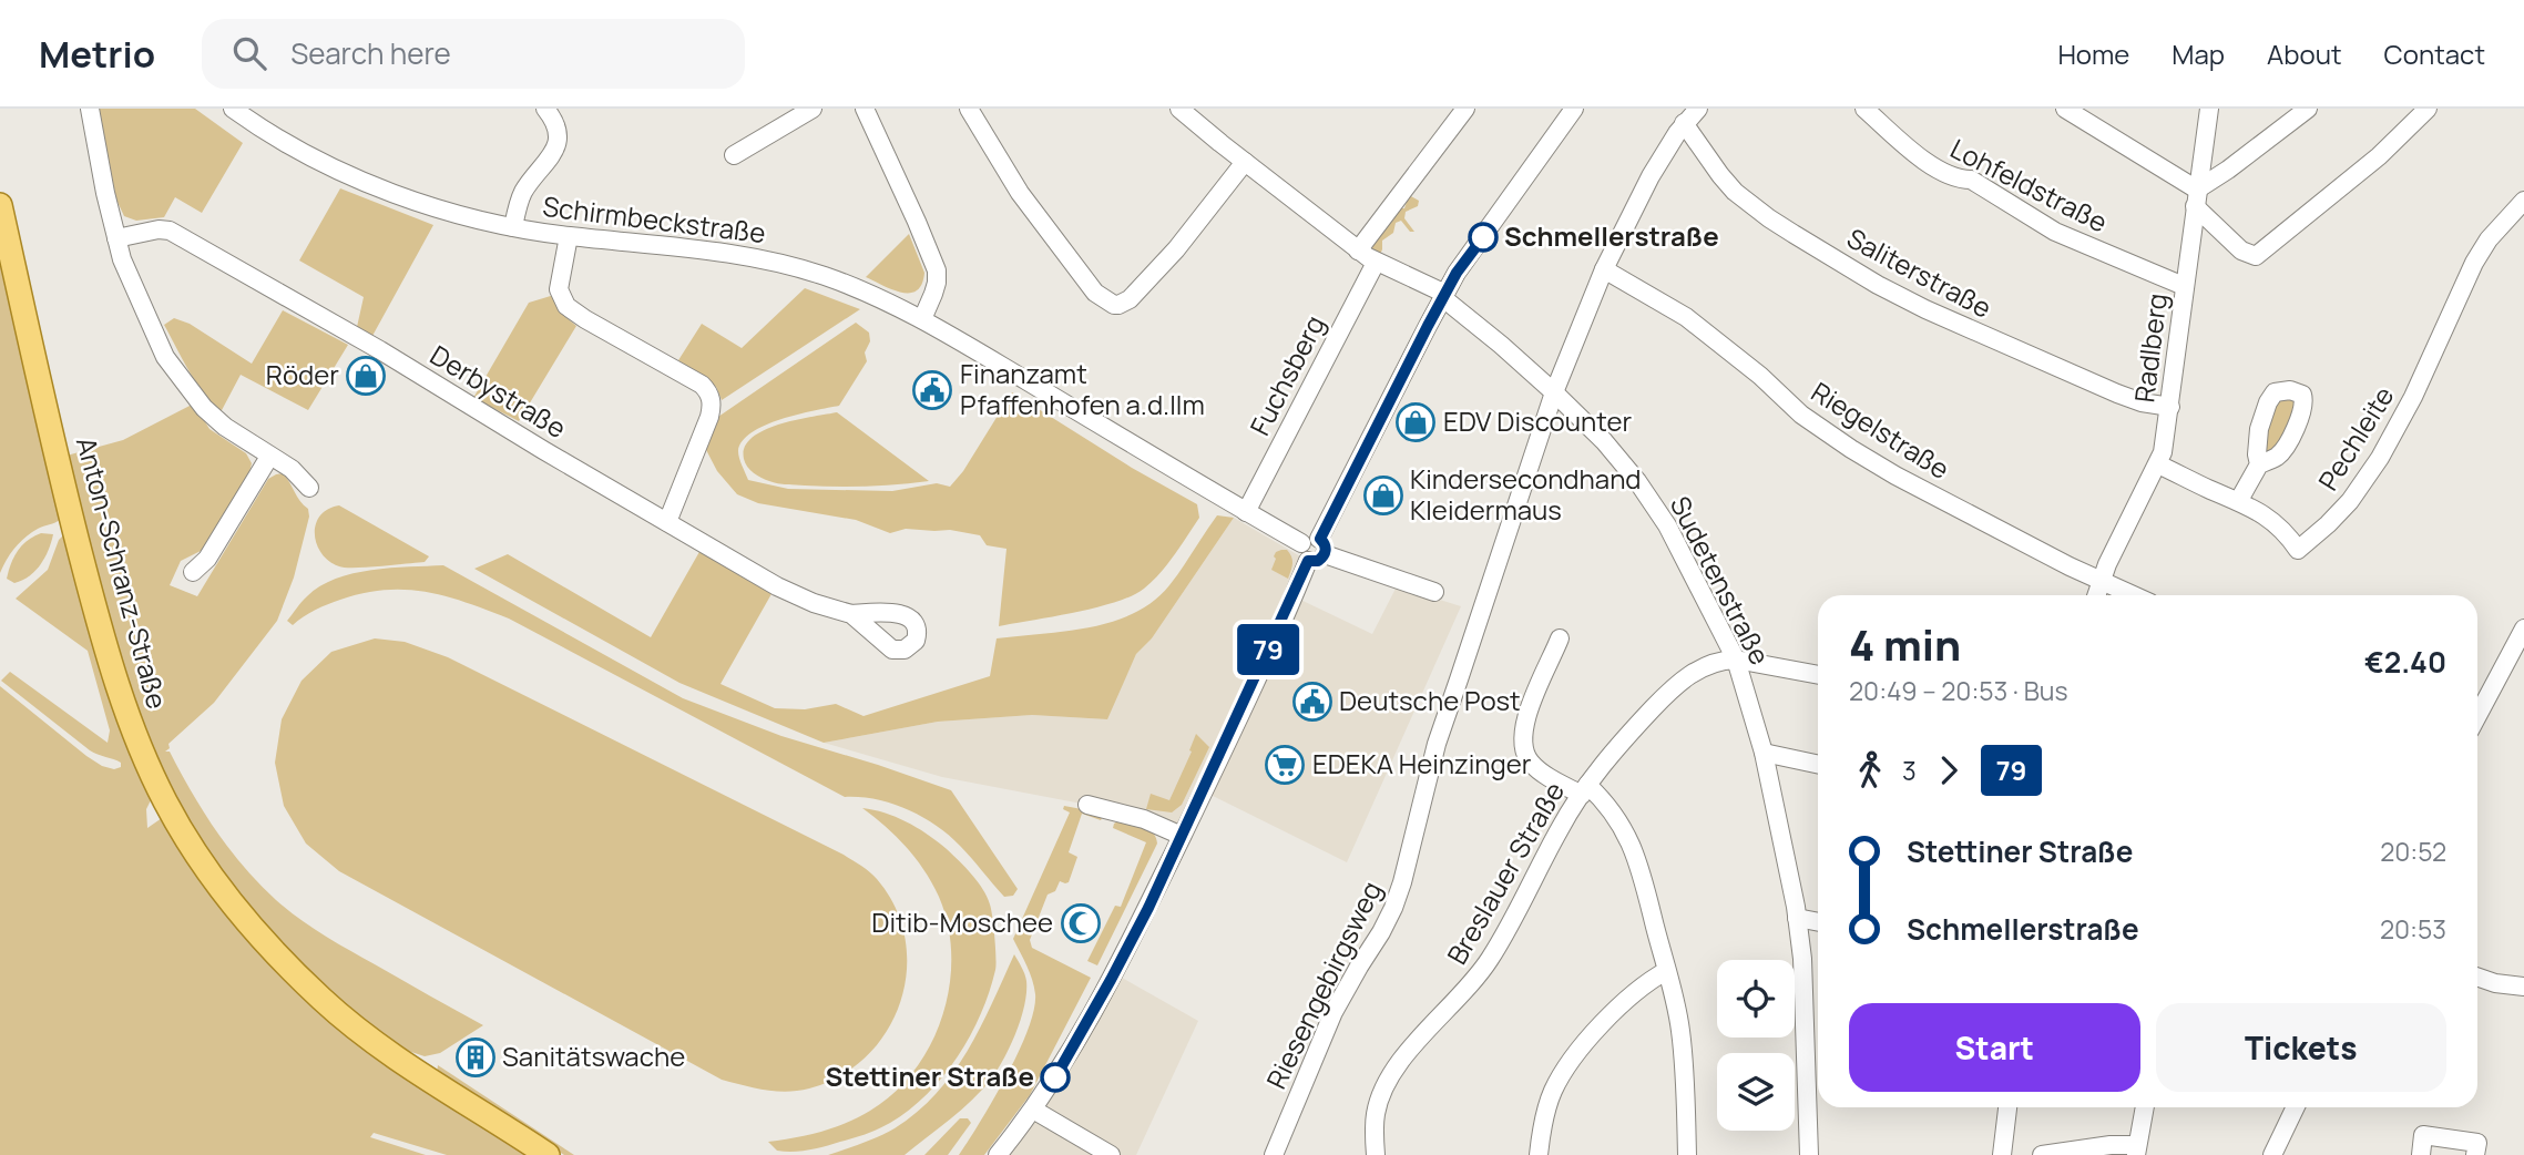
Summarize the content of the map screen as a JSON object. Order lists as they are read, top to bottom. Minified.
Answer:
{"streets":{"main road":["Anton-Schranz-Straße"],"street":["Lohfeldstraße","Schirmbeckstraße","Saliterstraße","Radlberg","Fuchsberg","Derbystraße","Riegelstraße","Pechleite","Sudetenstraße","Breslauer Straße","Riesengebirgsweg"]},"crossings":[["Lohfeldstraße","Radlberg"],["Schirmbeckstraße","Fuchsberg"],["Saliterstraße","Radlberg"],["Saliterstraße","Riesengebirgsweg"],["Radlberg","Riegelstraße"],["Radlberg","Pechleite"],["Riegelstraße","Riesengebirgsweg"],["Sudetenstraße","Breslauer Straße"],["Sudetenstraße","Riesengebirgsweg"]],"places":{"other":["Schmellerstraße","Stettiner Straße"],"shop":["Röder","EDV Discounter","Kindersecondhand Kleidermaus"],"public building":["Finanzamt Pfaffenhofen a.d.Ilm","Deutsche Post"],"supermarket":["EDEKA Heinzinger"],"mosque":["Ditib-Moschee"],"building":["Sanitätswache"]},"lines":["bus line 79"],"page":{"header":"Metrio","search":"Search here","nav":["Home","Map","About","Contact"],"on_map":"79","heading":["4 min","20:49 – 20:53 · Bus","€2.40"],"legs":["3","79"],"list":[{"name":"Stettiner Straße","value":"20:52"},{"name":"Schmellerstraße","value":"20:53"}],"buttons":["Start","Tickets"]}}
